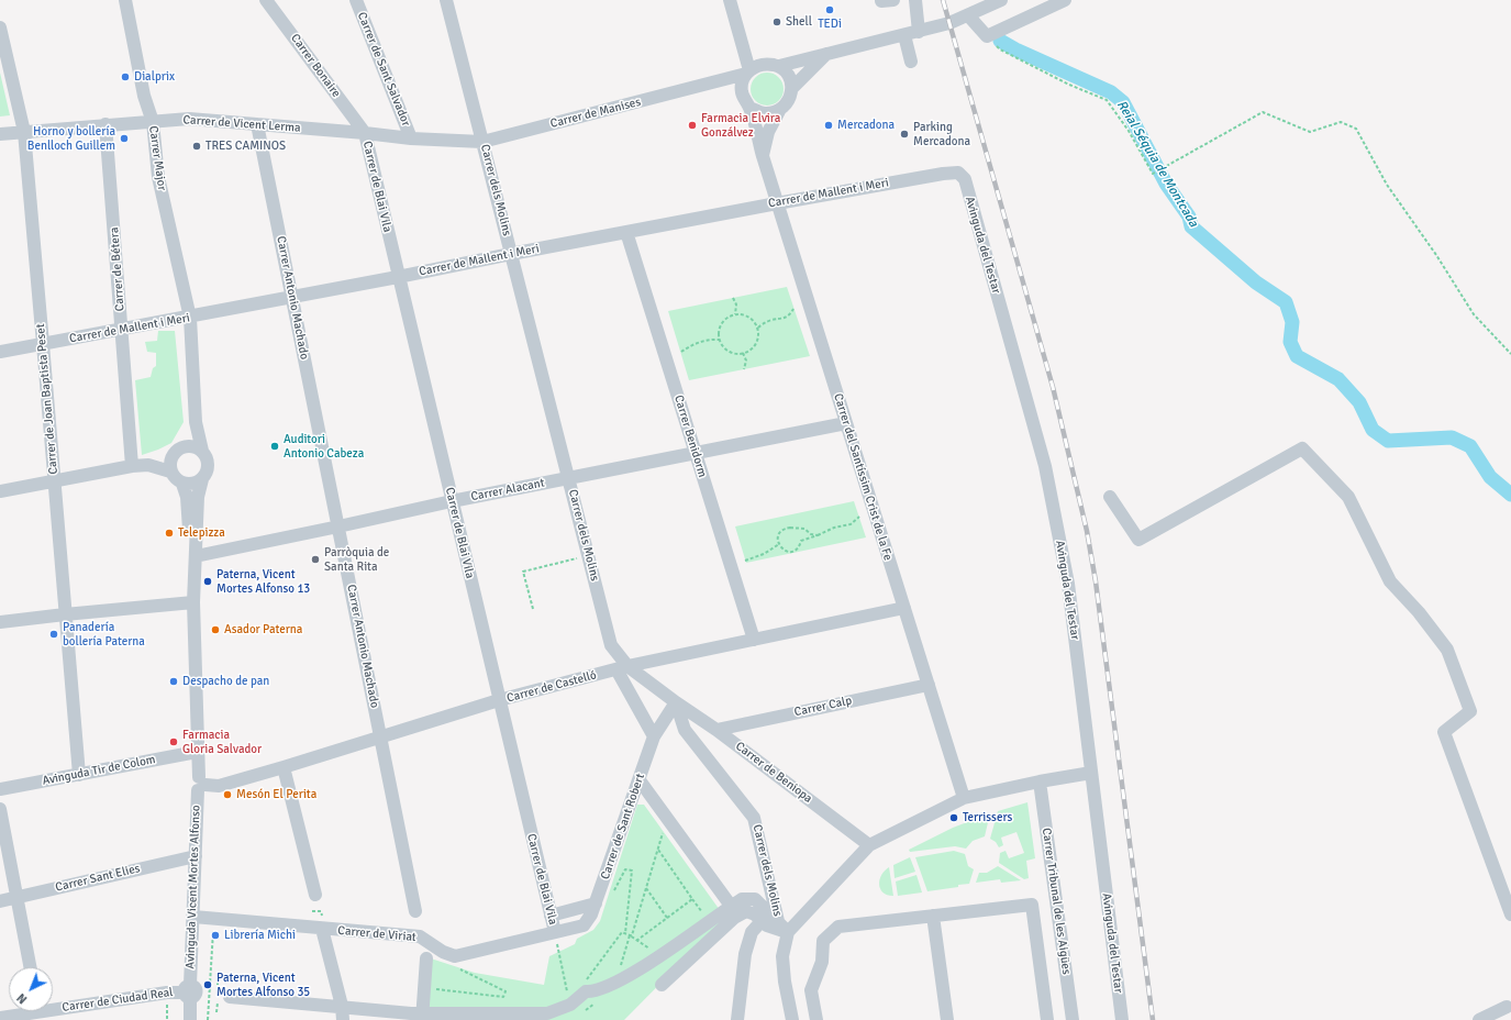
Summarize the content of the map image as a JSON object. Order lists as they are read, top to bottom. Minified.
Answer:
{"streets":{"street":["Carrer Bonaire","Carrer de Sant Salvador","Carrer de Manises","Carrer de Vicent Lerma","Carrer Major","Carrer de Blai Vila","Carrer dels Molins","Carrer de Mallent i Meri","Avinguda del Testar","Carrer de Bétera","Carrer Antonio Machado","Carrer de Joan Baptista Peset","Carrer Benidorm","Carrer del Santíssim Crist de la Fe","Carrer Alacant","Carrer de Castelló","Carrer Calp","Avinguda Tir de Colom","Carrer de Beniopa","Carrer de Sant Robert","Carrer Sant Elies","Avinguda Vicent Mortes Alfonso","Carrer Tribunal de les Aigües","Carrer de Viriat","Carrer de Ciudad Real"]},"crossings":[["Carrer Bonaire","Carrer de Vicent Lerma"],["Carrer Bonaire","Carrer de Blai Vila"],["Carrer de Sant Salvador","Carrer de Vicent Lerma"],["Carrer de Manises","Carrer de Vicent Lerma"],["Carrer de Manises","Carrer dels Molins"],["Carrer de Manises","Carrer del Santíssim Crist de la Fe"],["Carrer de Vicent Lerma","Carrer Major"],["Carrer de Vicent Lerma","Carrer de Blai Vila"],["Carrer de Vicent Lerma","Carrer dels Molins"],["Carrer de Vicent Lerma","Carrer de Bétera"],["Carrer de Vicent Lerma","Carrer Antonio Machado"],["Carrer de Vicent Lerma","Carrer de Joan Baptista Peset"],["Carrer Major","Carrer de Mallent i Meri"],["Carrer de Blai Vila","Carrer de Mallent i Meri"],["Carrer de Blai Vila","Carrer Alacant"],["Carrer de Blai Vila","Carrer de Castelló"],["Carrer de Blai Vila","Carrer de Sant Robert"],["Carrer de Blai Vila","Carrer de Viriat"],["Carrer dels Molins","Carrer de Mallent i Meri"],["Carrer dels Molins","Carrer Alacant"],["Carrer dels Molins","Carrer de Castelló"],["Carrer dels Molins","Carrer de Beniopa"],["Carrer dels Molins","Carrer de Sant Robert"],["Carrer de Mallent i Meri","Avinguda del Testar"],["Carrer de Mallent i Meri","Carrer de Bétera"],["Carrer de Mallent i Meri","Carrer Antonio Machado"],["Carrer de Mallent i Meri","Carrer de Joan Baptista Peset"],["Carrer de Mallent i Meri","Carrer Benidorm"],["Carrer de Mallent i Meri","Carrer del Santíssim Crist de la Fe"],["Carrer Antonio Machado","Carrer Alacant"],["Carrer Antonio Machado","Carrer de Castelló"],["Carrer de Joan Baptista Peset","Avinguda Tir de Colom"],["Carrer Benidorm","Carrer Alacant"],["Carrer Benidorm","Carrer de Castelló"],["Carrer del Santíssim Crist de la Fe","Carrer Alacant"],["Carrer del Santíssim Crist de la Fe","Carrer de Castelló"],["Carrer del Santíssim Crist de la Fe","Carrer Calp"],["Carrer Alacant","Avinguda Vicent Mortes Alfonso"],["Carrer de Castelló","Avinguda Vicent Mortes Alfonso"],["Carrer Calp","Carrer de Beniopa"],["Avinguda Tir de Colom","Avinguda Vicent Mortes Alfonso"],["Carrer de Beniopa","Carrer de Sant Robert"],["Carrer de Sant Robert","Carrer de Viriat"],["Carrer Sant Elies","Avinguda Vicent Mortes Alfonso"],["Avinguda Vicent Mortes Alfonso","Carrer de Viriat"],["Avinguda Vicent Mortes Alfonso","Carrer de Ciudad Real"]],"water":["Reial Séquia de Montcada"],"places":["TEDi","Shell","Dialprix","Farmacia Elvira Gonzálvez","Mercadona","Parking Mercadona","Horno y bollería Benlloch Guillem","TRES CAMINOS","Auditori Antonio Cabeza","Telepizza","Parròquia de Santa Rita","Paterna, Vicent Mortes Alfonso 13","Asador Paterna","Panadería bollería Paterna","Despacho de pan","Farmacia Gloria Salvador","Mesón El Perita","Terrissers","Librería Michi","Paterna, Vicent Mortes Alfonso 35"],"north":"bottom left"}
